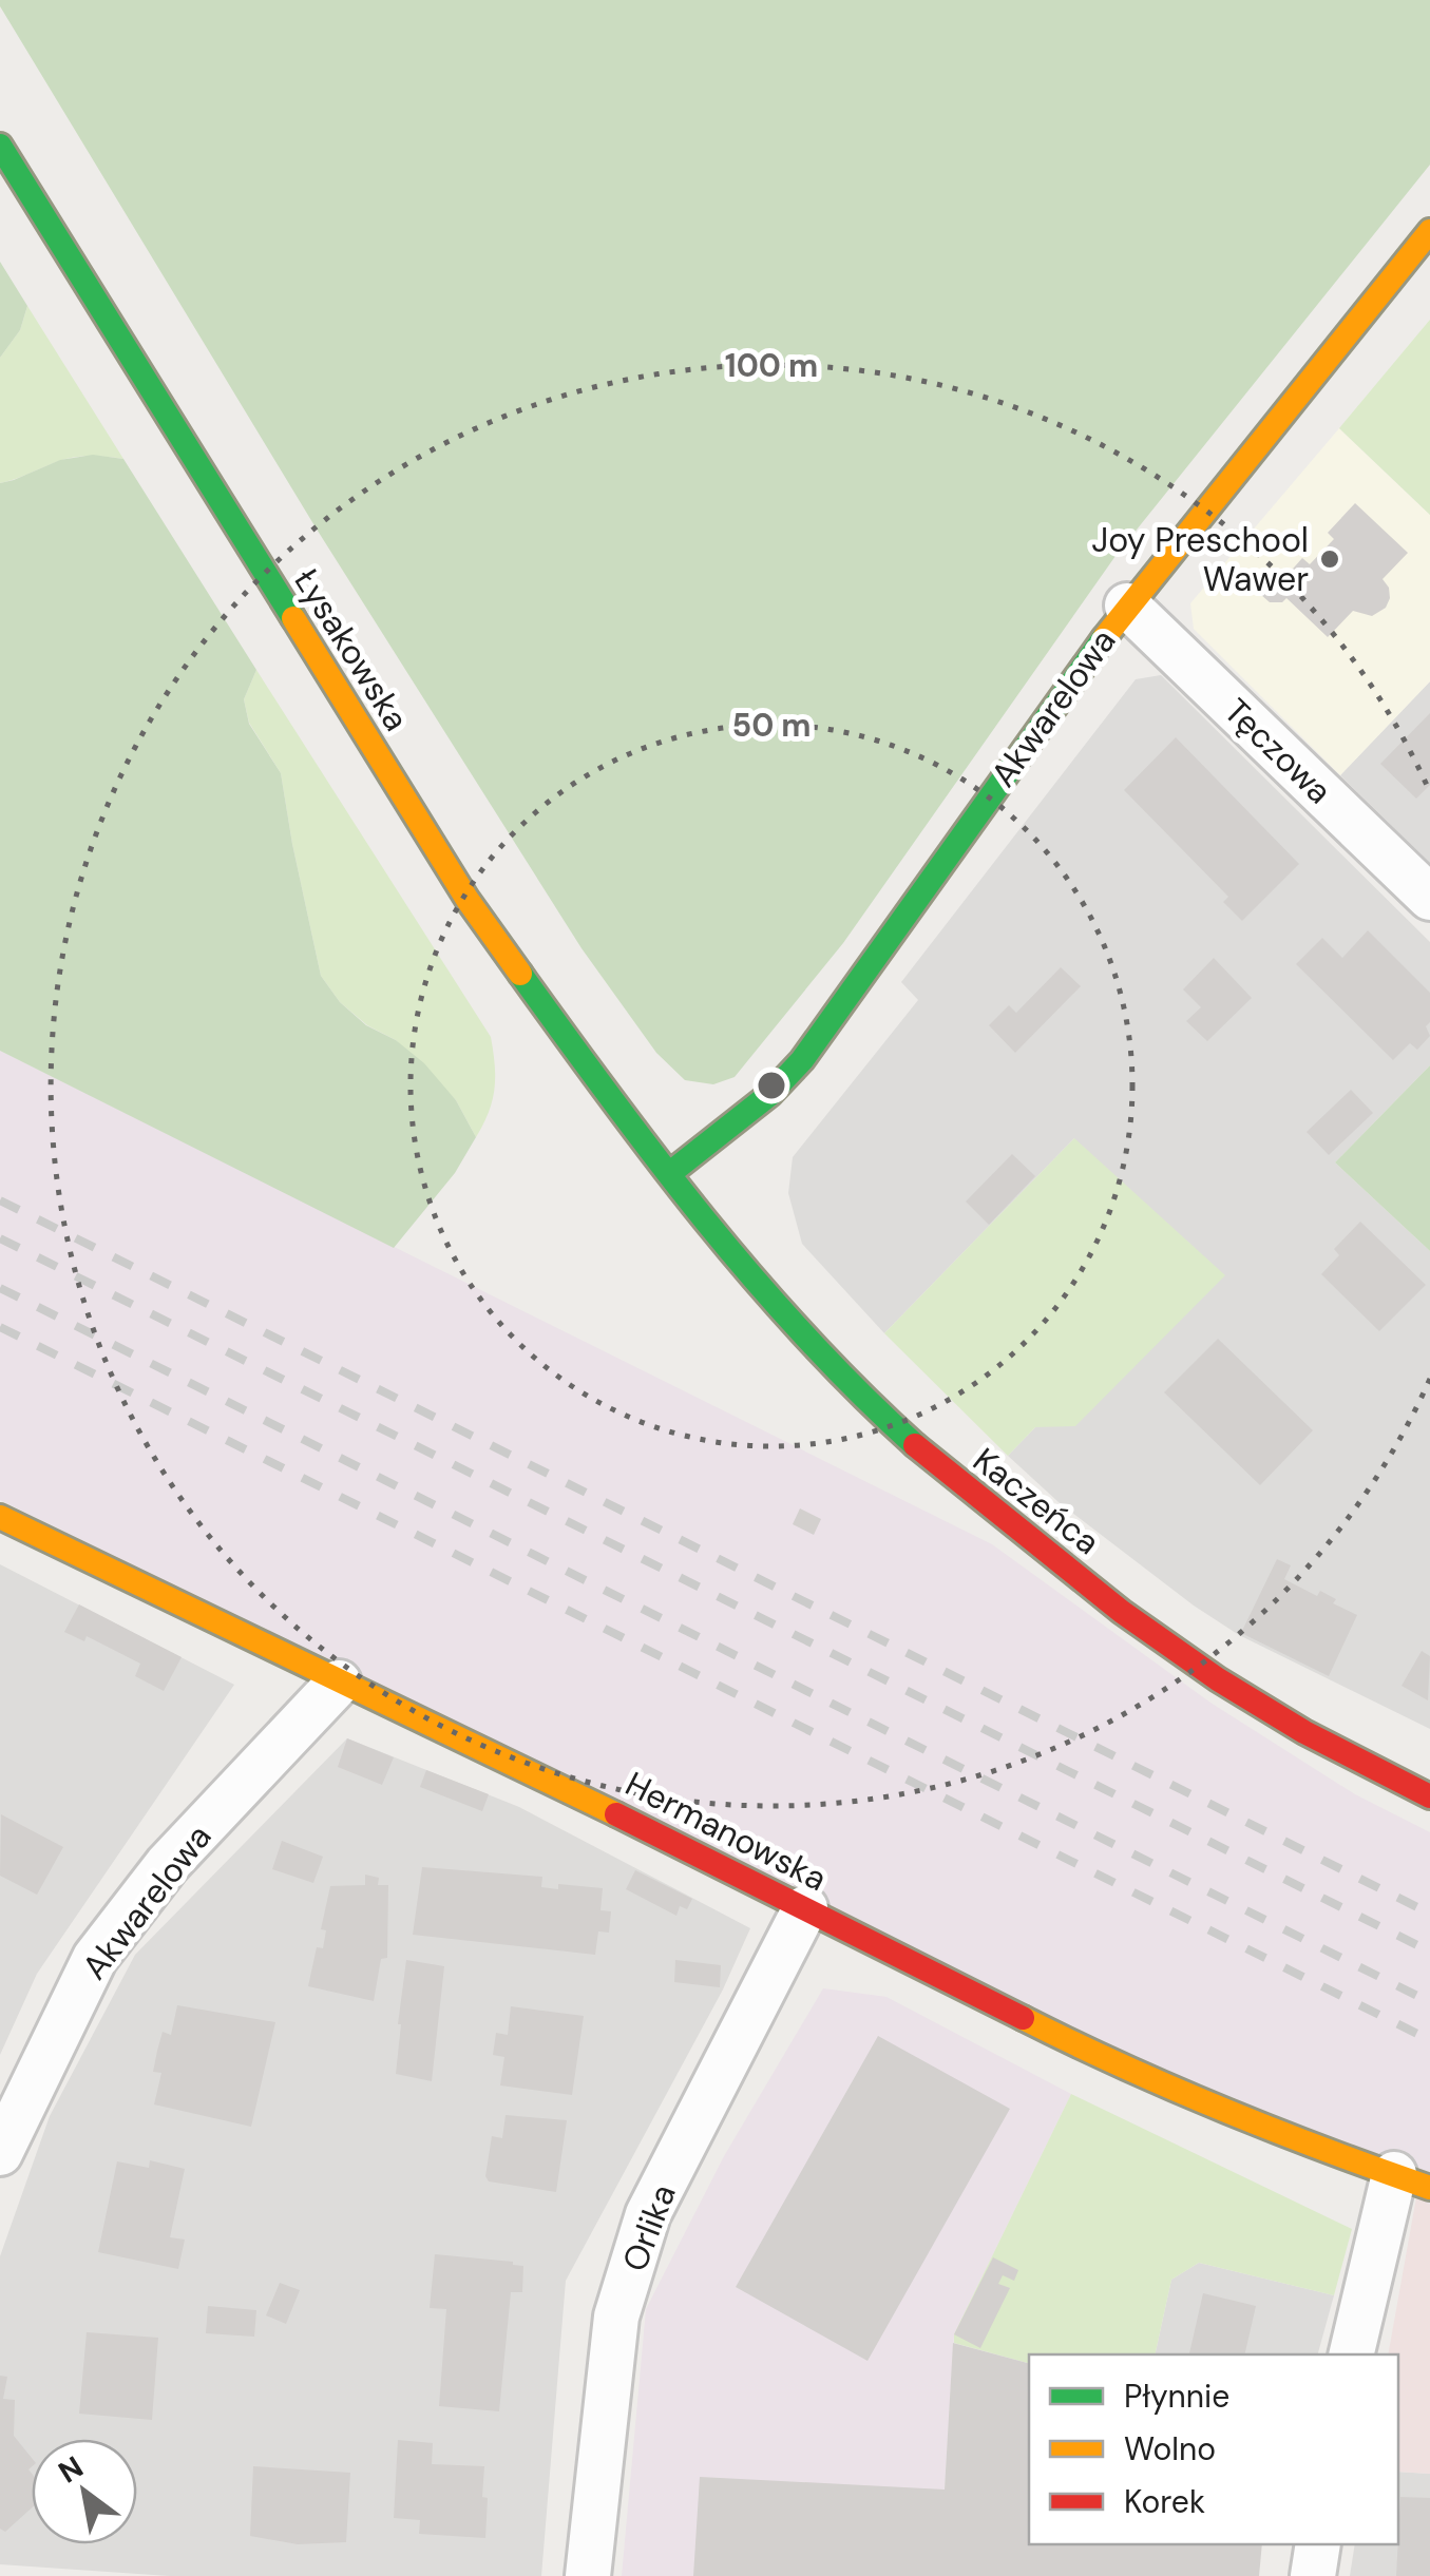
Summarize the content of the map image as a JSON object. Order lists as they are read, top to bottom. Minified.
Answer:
{"streets":{"street":["Łysakowska","Akwarelowa","Tęczowa","Kaczeńca","Hermanowska","Orlika"]},"crossings":[["Łysakowska","Akwarelowa"],["Łysakowska","Kaczeńca"],["Akwarelowa","Tęczowa"],["Akwarelowa","Kaczeńca"],["Akwarelowa","Hermanowska"],["Hermanowska","Orlika"]],"places":["Joy Preschool Wawer"],"legend":["Płynnie","Wolno","Korek"],"north":"top left","rings":["100 m","50 m"]}
